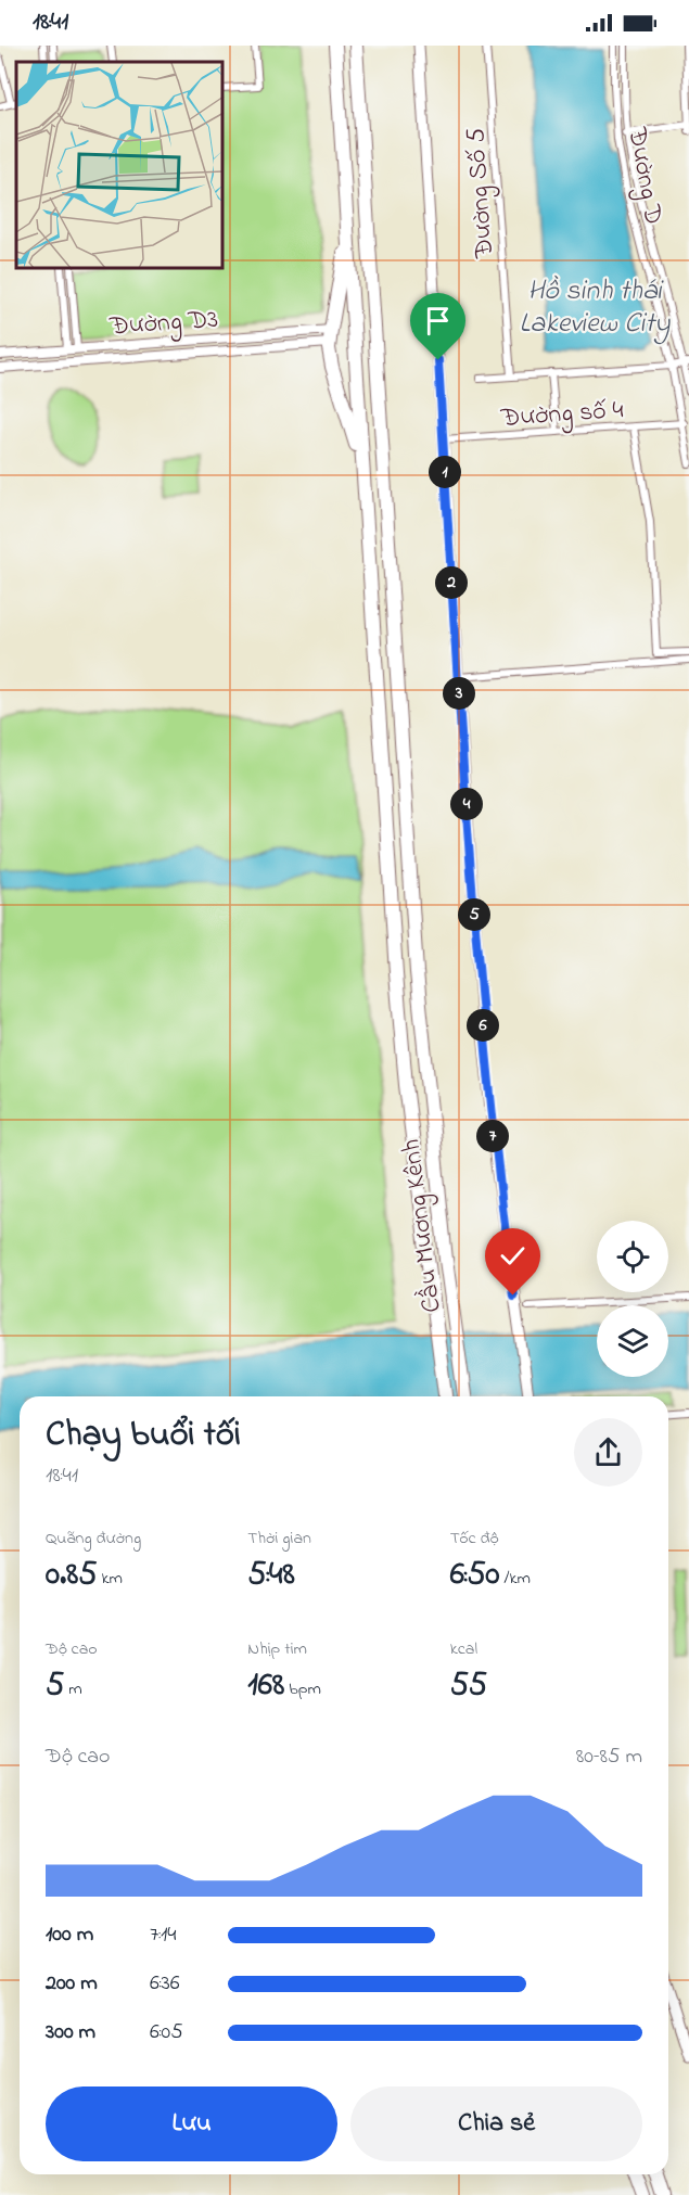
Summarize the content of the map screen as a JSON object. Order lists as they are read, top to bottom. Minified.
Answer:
{"streets":{"highway":["Cầu Mương Kênh"],"street":["Đường D","Đường Số 5","Đường D3","Đường số 4"]},"crossings":[["Đường D","Đường số 4"]],"water":["Hồ sinh thái Lakeview City"],"page":{"status":"18:41","pins":["1","2","3","4","5","6","7"],"heading":["Chạy buổi tối","18:41"],"stats":[["Quãng đường","0.85 km"],["Thời gian","5:48"],["Tốc độ","6:50 /km"],["Độ cao","5 m"],["Nhịp tim","168 bpm"],["kcal","55"]],"chart":["Độ cao","80–85 m"],"list":[{"name":"100 m","note":"7:14"},{"name":"200 m","note":"6:36"},{"name":"300 m","note":"6:05"}],"buttons":["Lưu","Chia sẻ"]}}
